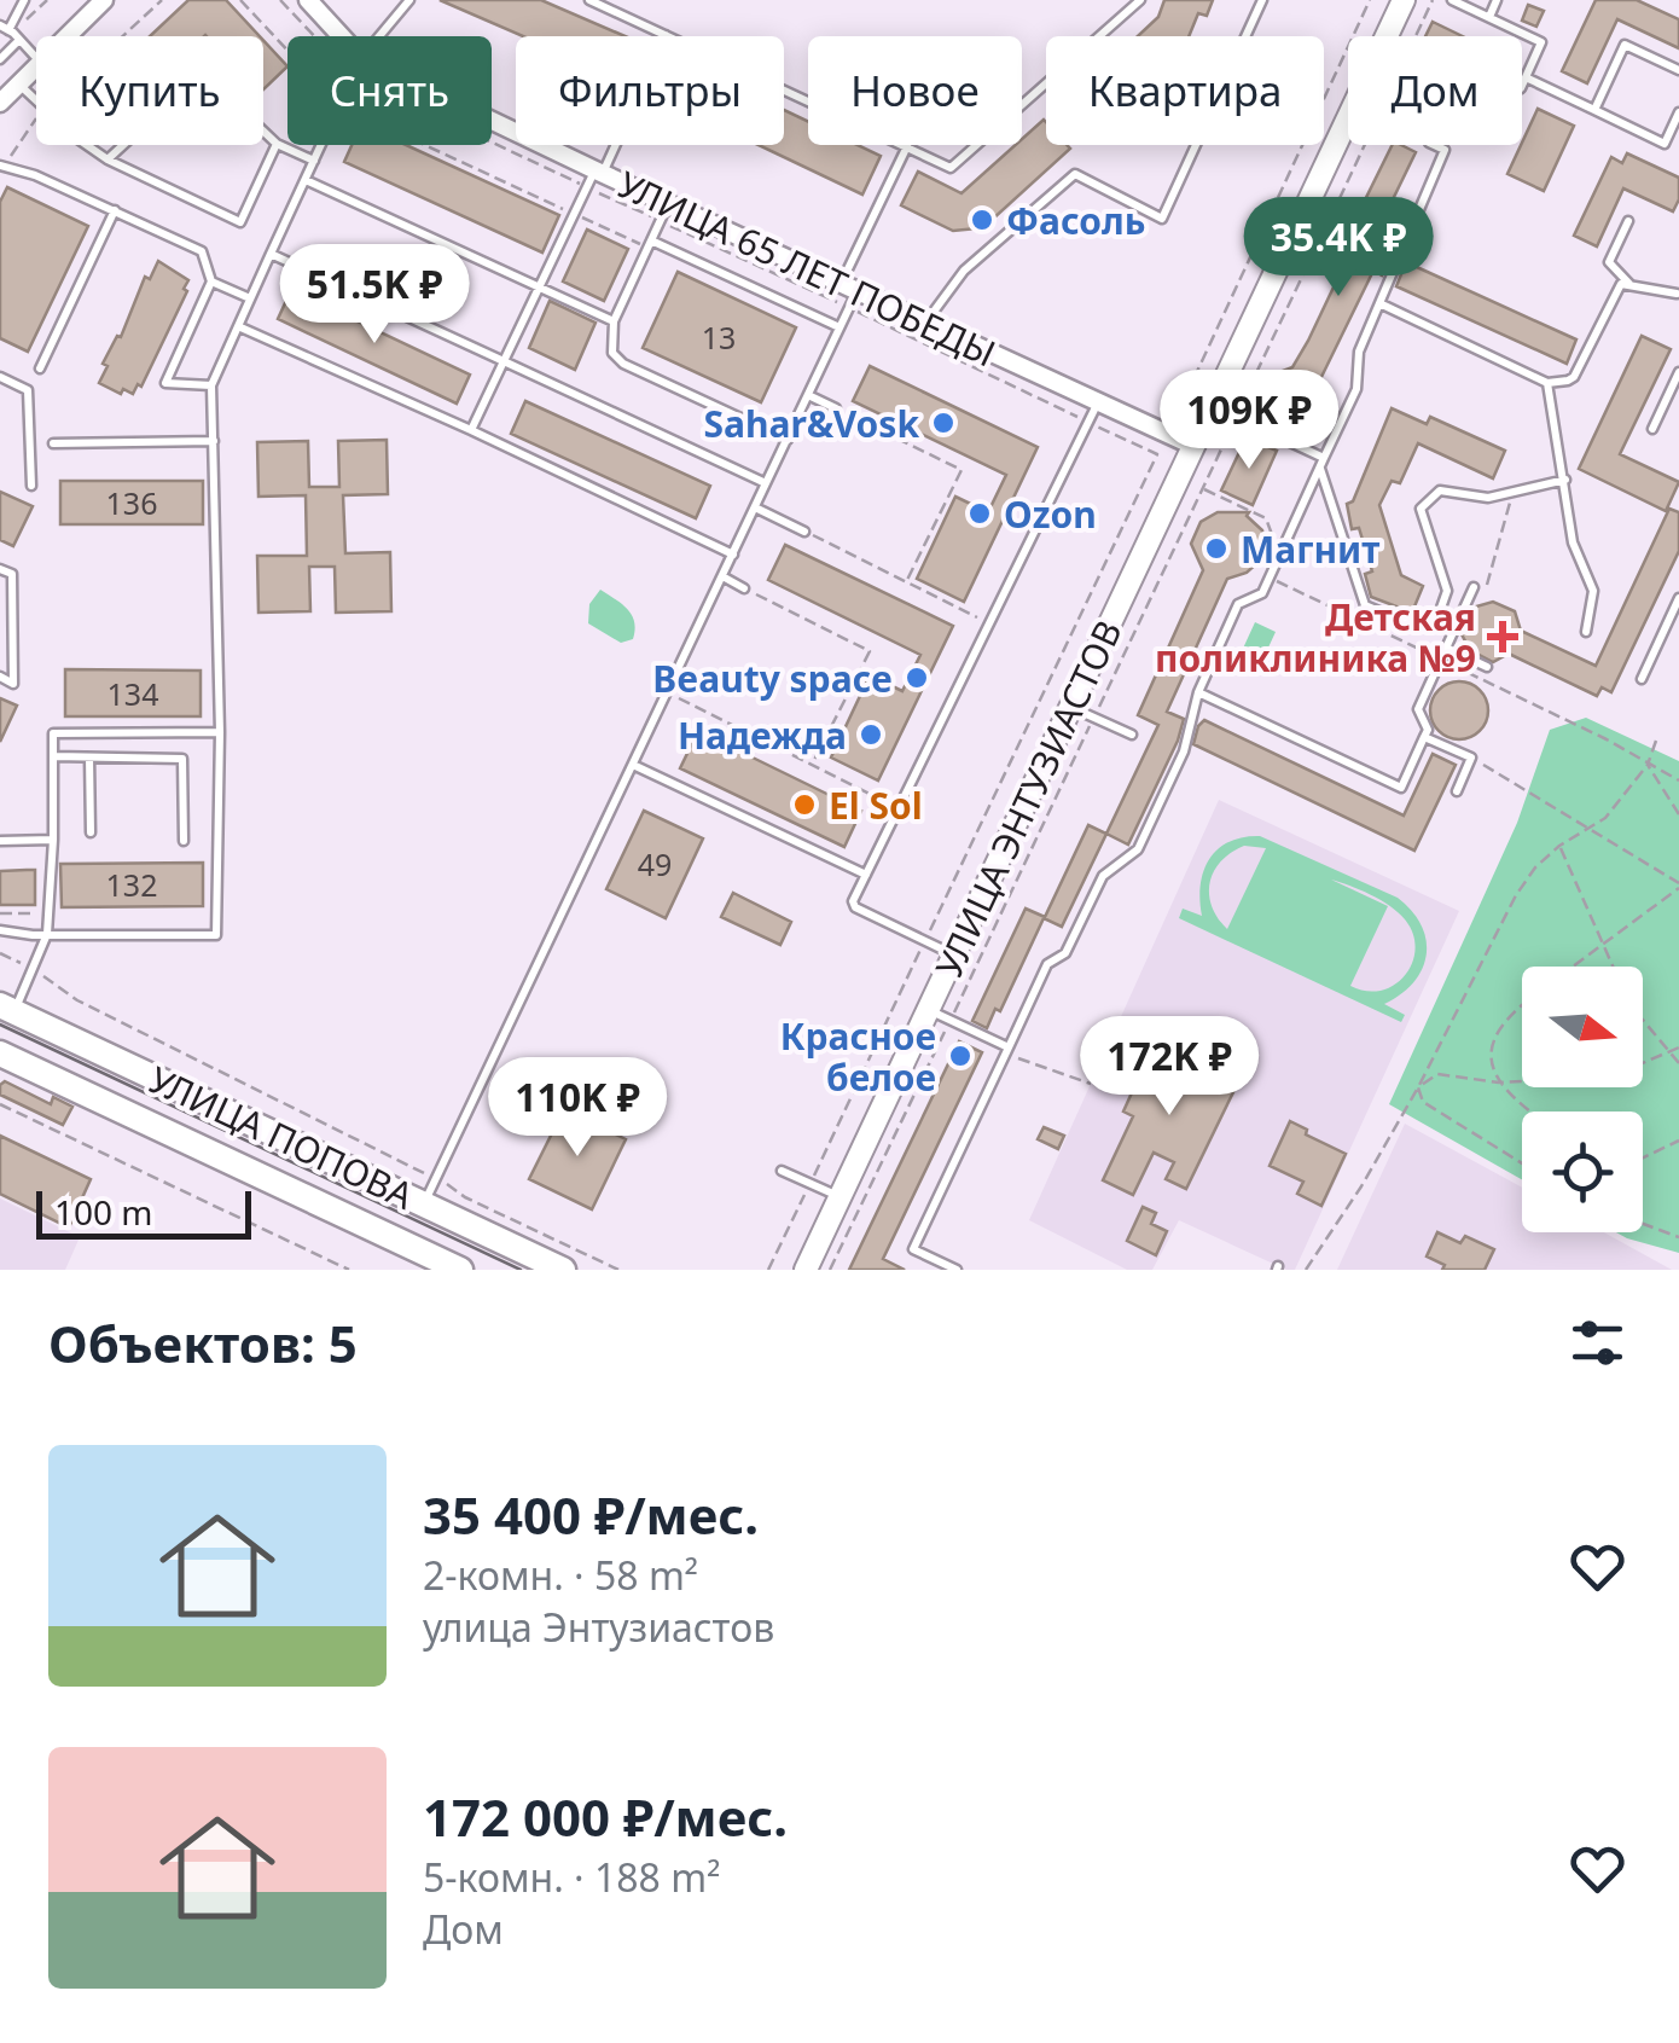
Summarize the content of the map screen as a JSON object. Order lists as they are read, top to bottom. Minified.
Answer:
{"streets":{"main road":["УЛИЦА ПОПОВА"],"street":["УЛИЦА 65 ЛЕТ ПОБЕДЫ","УЛИЦА ЭНТУЗИАСТОВ"]},"crossings":[["УЛИЦА 65 ЛЕТ ПОБЕДЫ","УЛИЦА ЭНТУЗИАСТОВ"]],"places":{"other":["Фасоль","Sahar&Vosk","Ozon","Магнит","Beauty space","Надежда","El Sol","Красное белое"],"health":["Детская поликлиника №9"]},"house_numbers":["13","136","134","49","132"],"scale_bar":"100 m","north":"right","page":{"chip":["Купить","Снять","Фильтры","Новое","Квартира","Дом"],"price":["35.4K ₽","51.5K ₽","109K ₽","172K ₽","110K ₽"],"scale":"100 m","heading":"Объектов: 5","list":[{"name":"35 400 ₽/мес.","note":"2-комн. · 58 m² · улица Энтузиастов"},{"name":"172 000 ₽/мес.","note":"5-комн. · 188 m² · Дом"}]}}
